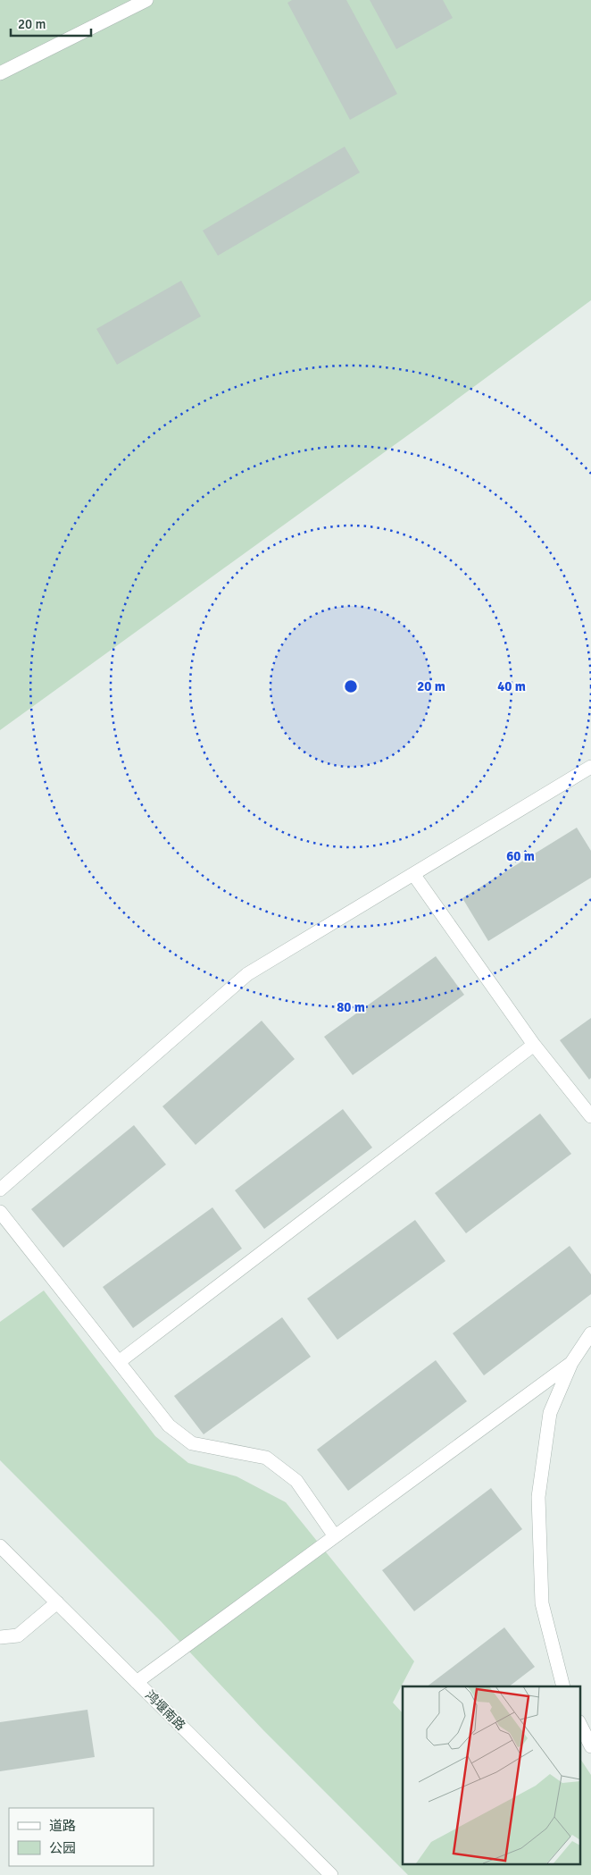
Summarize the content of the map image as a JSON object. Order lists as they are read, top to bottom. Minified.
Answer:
{"streets":{"street":["鸿堰南路"]},"legend":["道路","公园"],"scale_bar":"20 m","rings":["20 m","40 m","60 m","80 m"]}
